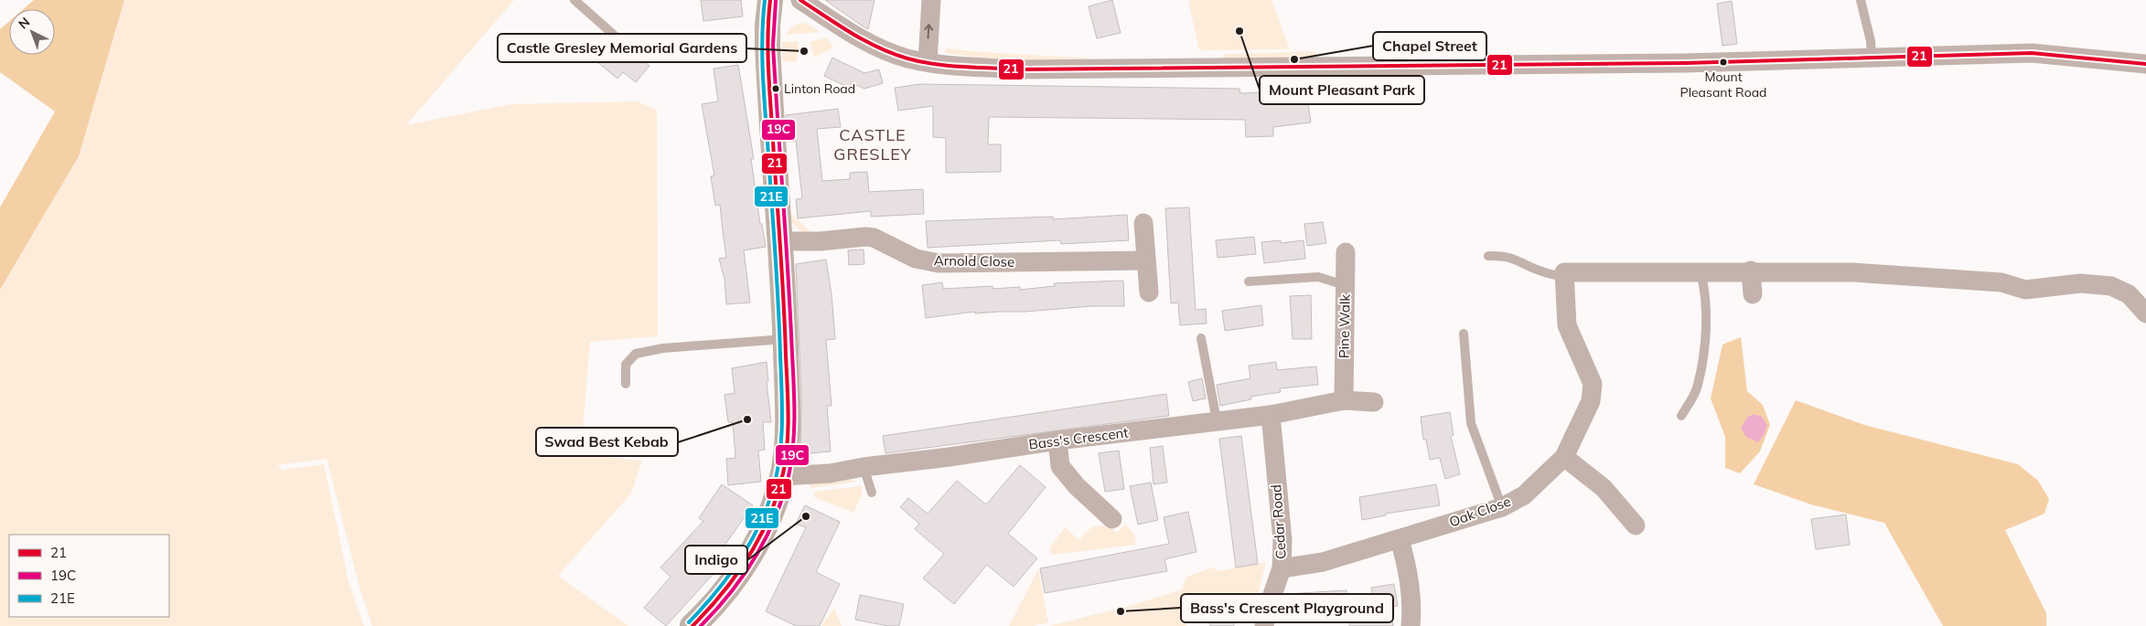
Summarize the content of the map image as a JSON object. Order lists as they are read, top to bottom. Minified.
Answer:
{"streets":{"street":["Arnold Close","Pine Walk","Bass's Crescent","Oak Close","Cedar Road"]},"crossings":[["Pine Walk","Bass's Crescent"],["Bass's Crescent","Cedar Road"],["Oak Close","Cedar Road"]],"districts":["CASTLE GRESLEY"],"places":["Mount Pleasant Park","Castle Gresley Memorial Gardens","Chapel Street","Mount Pleasant Road","Linton Road","Swad Best Kebab","Indigo","Bass's Crescent Playground"],"lines":["transit line 21","transit line 21E","transit line 19C"],"legend":["21","19C","21E"],"north":"top left"}
